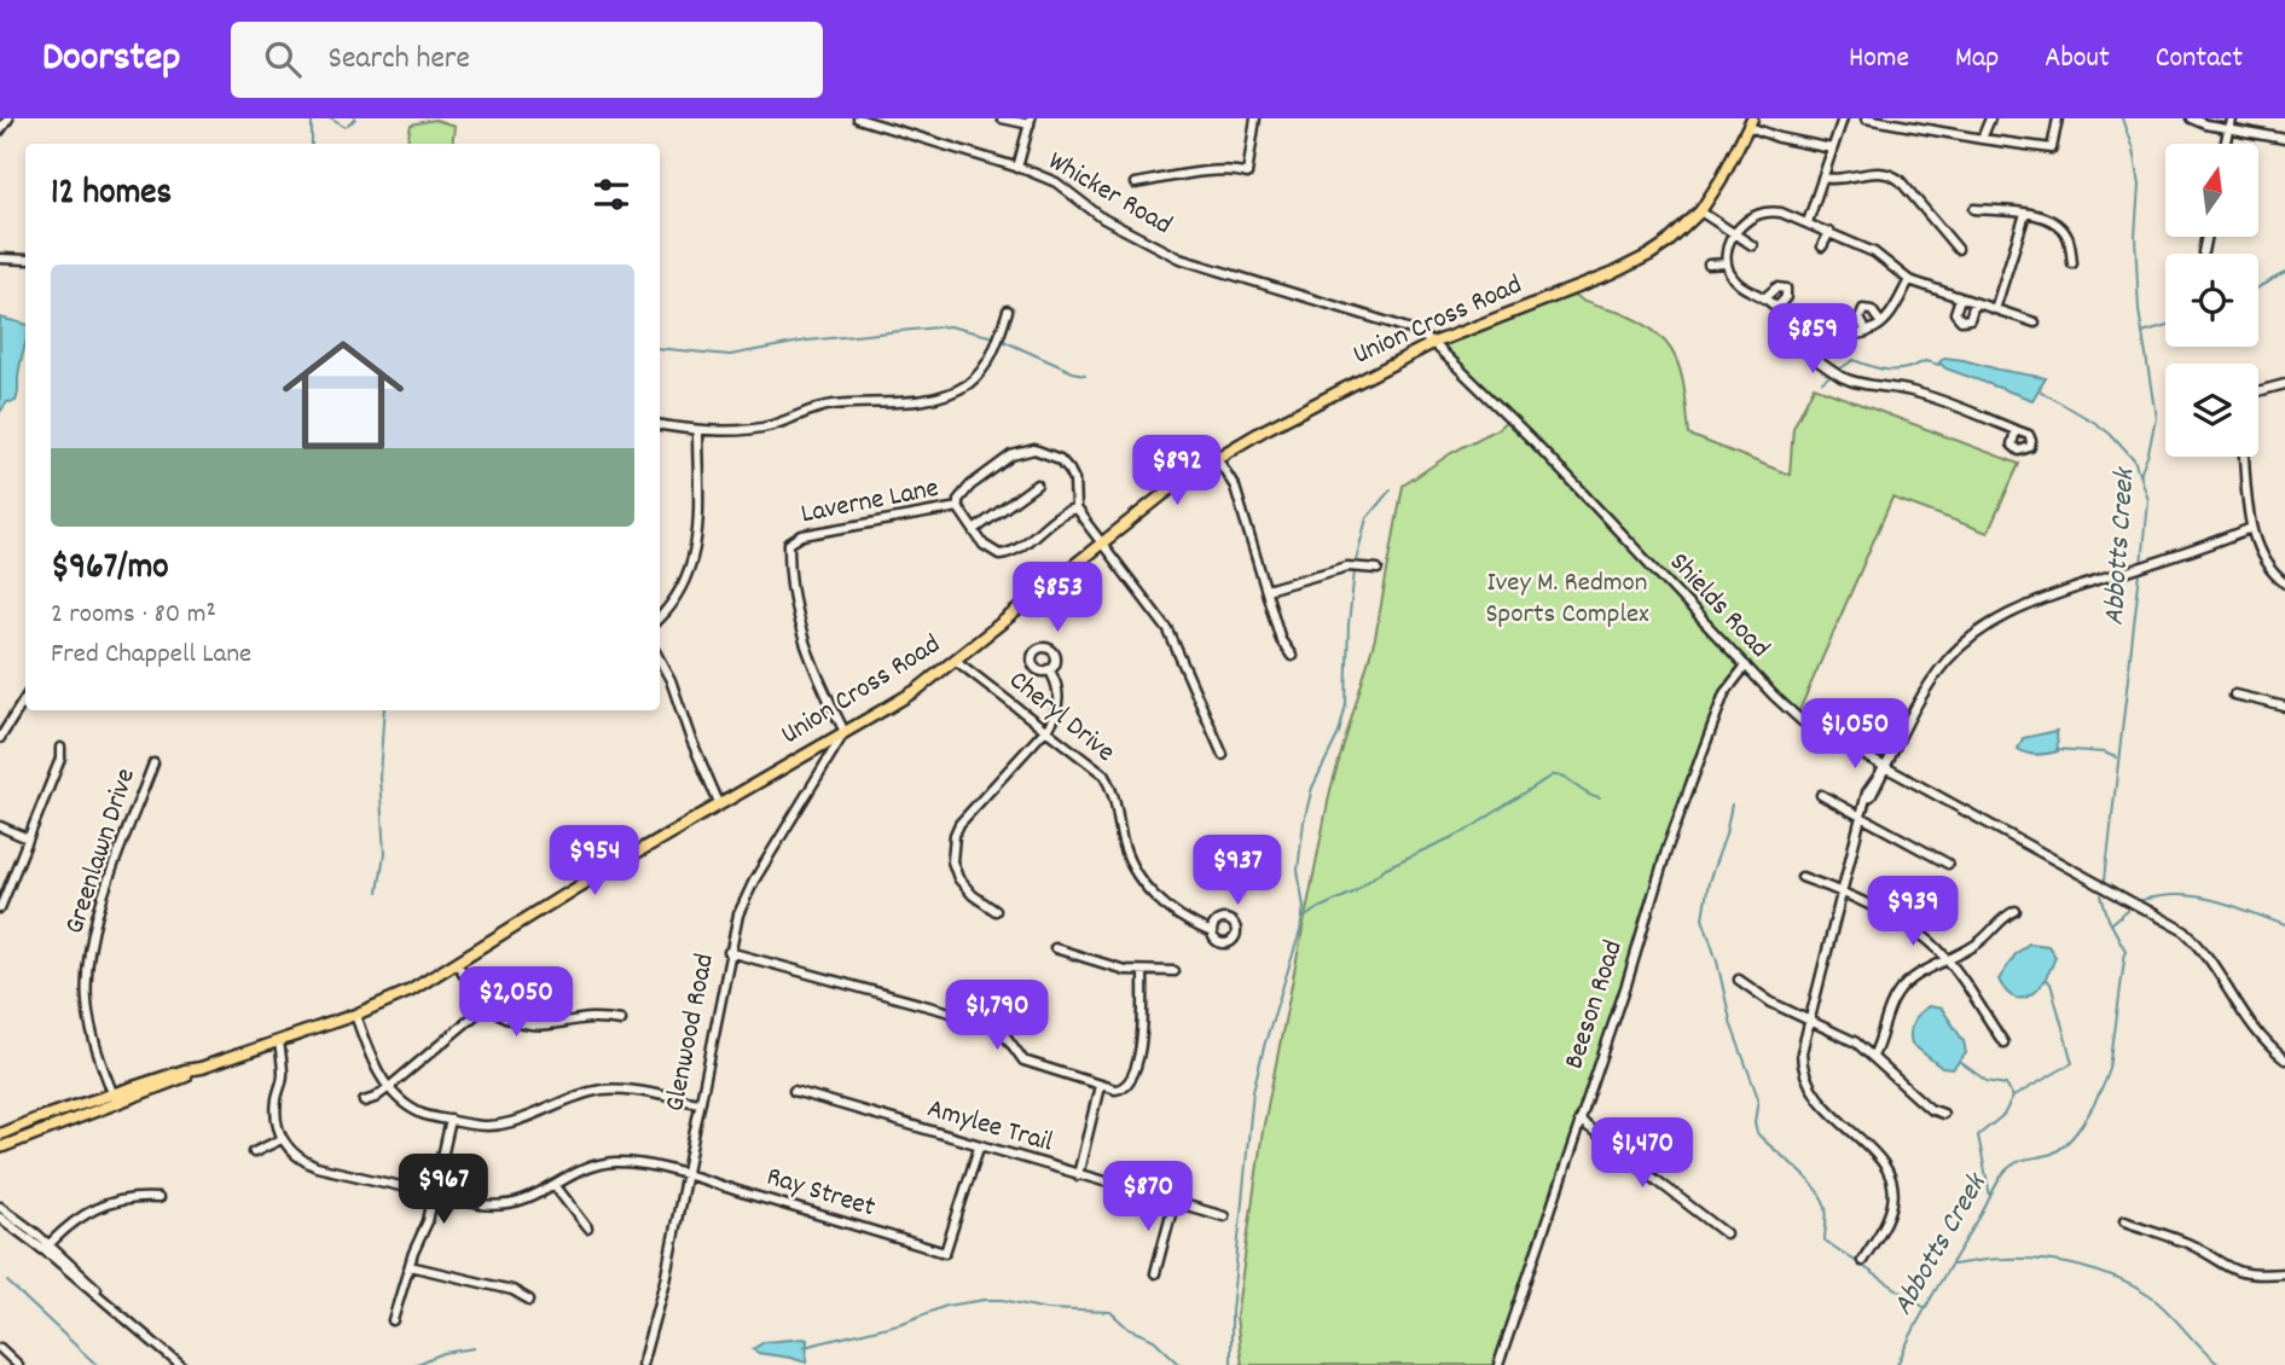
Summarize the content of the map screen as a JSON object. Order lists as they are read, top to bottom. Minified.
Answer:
{"streets":{"main road":["Union Cross Road"],"street":["Whicker Road","Laverne Lane","Shields Road","Cheryl Drive","Greenlawn Drive","Beeson Road","Glenwood Road","Amylee Trail","Ray Street"]},"crossings":[["Whicker Road","Union Cross Road"],["Whicker Road","Shields Road"],["Union Cross Road","Laverne Lane"],["Union Cross Road","Shields Road"],["Union Cross Road","Cheryl Drive"],["Union Cross Road","Greenlawn Drive"],["Union Cross Road","Glenwood Road"],["Laverne Lane","Glenwood Road"],["Shields Road","Beeson Road"],["Glenwood Road","Ray Street"],["Amylee Trail","Ray Street"]],"water":["Abbotts Creek"],"parks":["Ivey M. Redmon Sports Complex"],"north":"top","page":{"header":"Doorstep","search":"Search here","nav":["Home","Map","About","Contact"],"heading":"12 homes","list":[{"name":"$967/mo","note":"2 rooms · 80 m² · Fred Chappell Lane"}],"price":["$859","$892","$853","$1,050","$954","$937","$939","$2,050","$1,790","$1,470","$967","$870"]}}
